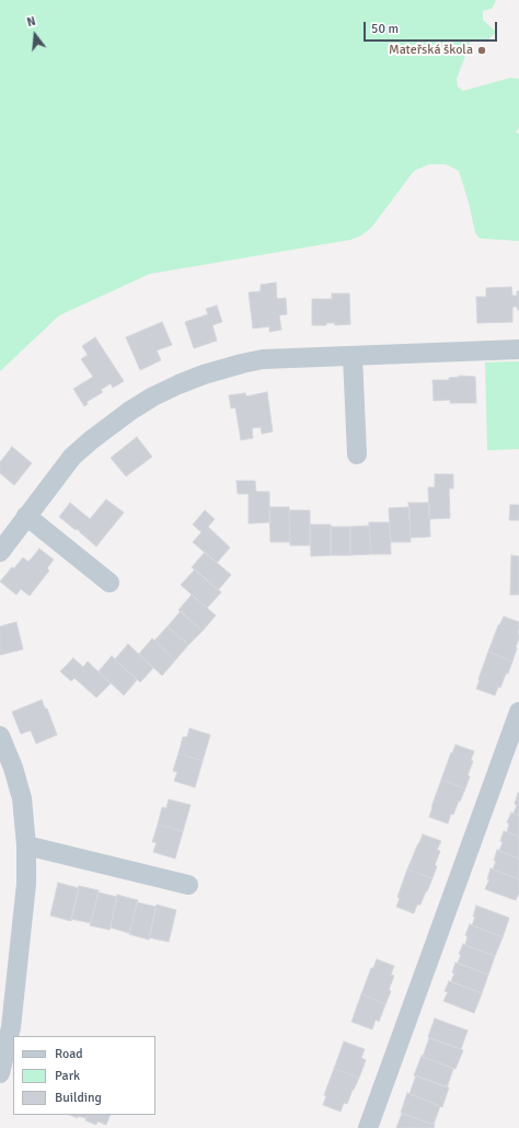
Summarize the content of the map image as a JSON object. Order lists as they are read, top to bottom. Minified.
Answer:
{"places":["Mateřská škola"],"legend":["Road","Park","Building"],"scale_bar":"50 m","north":"top"}
